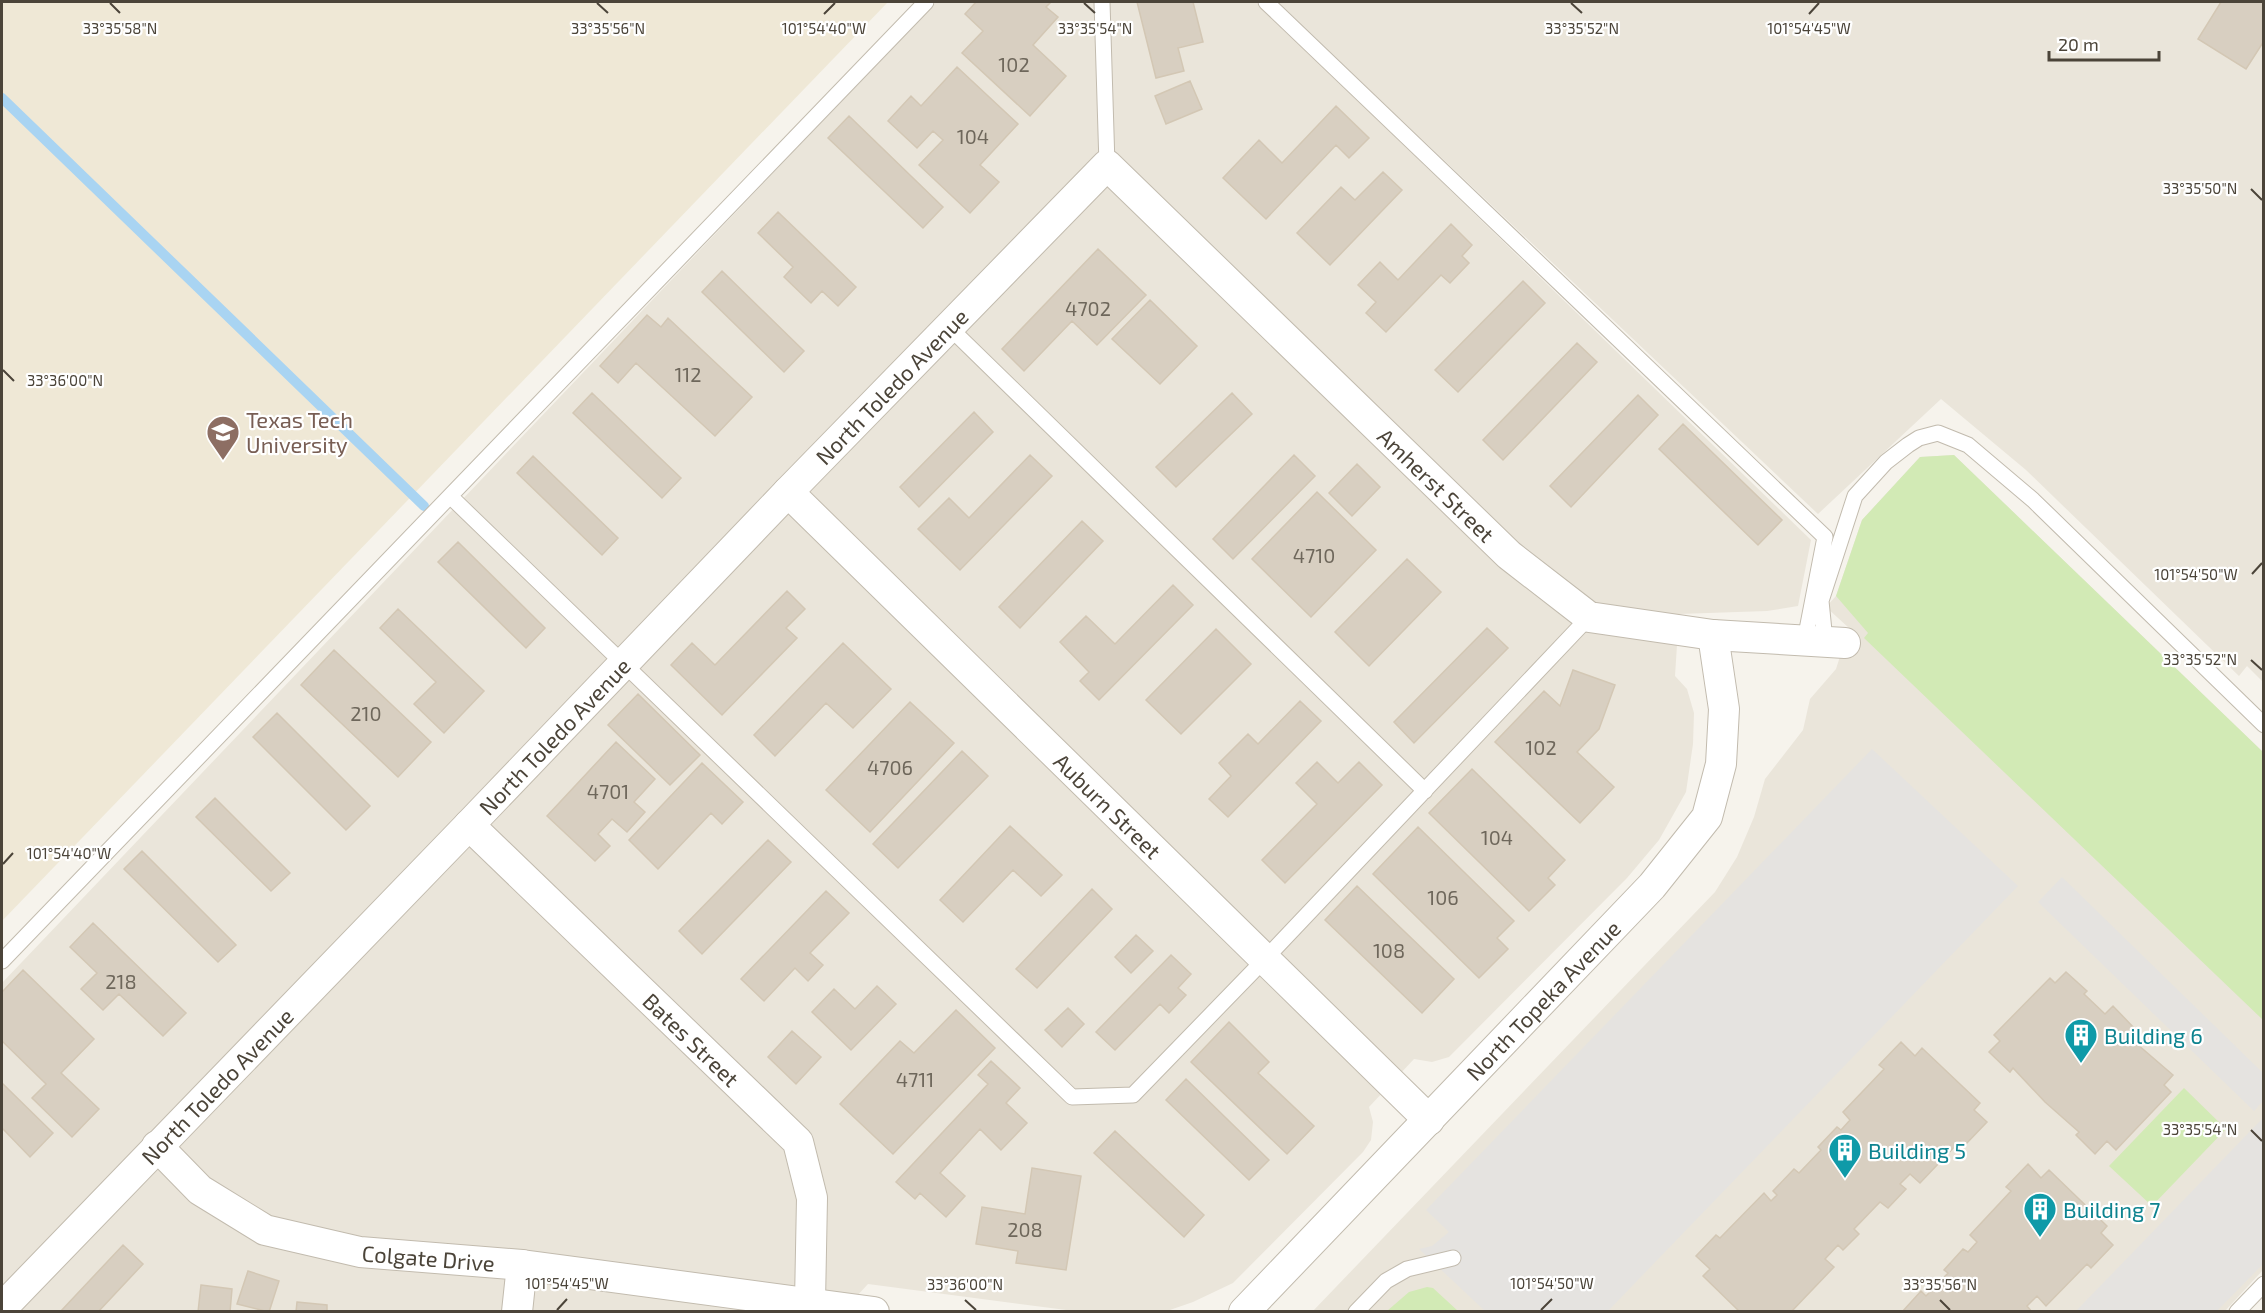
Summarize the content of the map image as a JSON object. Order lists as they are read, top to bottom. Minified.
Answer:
{"streets":{"street":["North Toledo Avenue","Amherst Street","Auburn Street","North Topeka Avenue","Bates Street","Colgate Drive"]},"crossings":[["North Toledo Avenue","Amherst Street"],["North Toledo Avenue","Auburn Street"],["North Toledo Avenue","Bates Street"],["North Toledo Avenue","Colgate Drive"],["Amherst Street","North Topeka Avenue"],["Auburn Street","North Topeka Avenue"],["Bates Street","Colgate Drive"]],"places":{"school or university":["Texas Tech University"],"building":["Building 6","Building 5","Building 7"]},"house_numbers":["102","104","4702","112","4710","210","102","4706","4701","104","106","108","218","4711","208"],"scale_bar":"20 m","coordinates":["33°35'58\"N","33°35'56\"N","33°35'54\"N","33°35'52\"N","101°54'45\"W","101°54'40\"W","33°35'50\"N","33°36'00\"N","101°54'50\"W"]}
